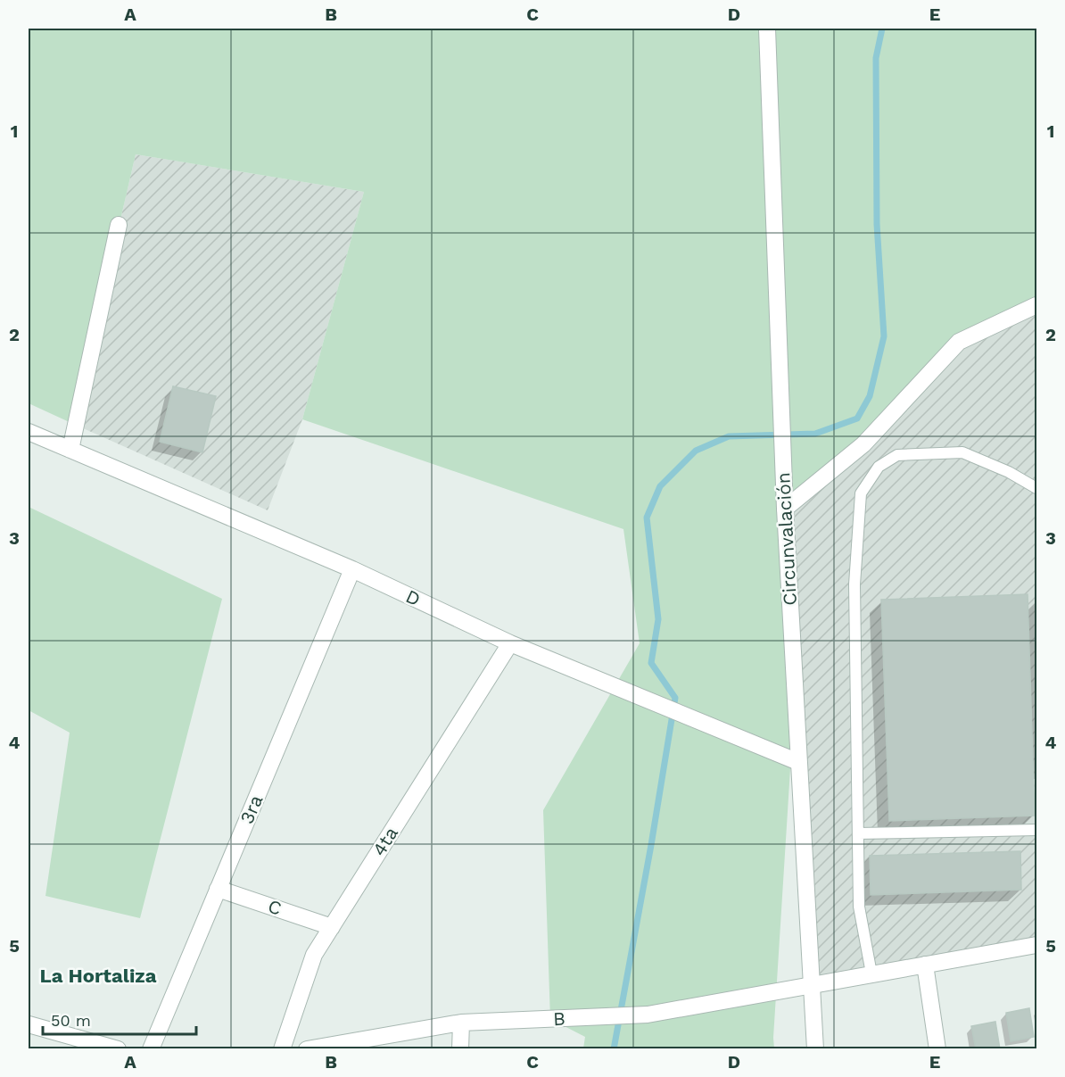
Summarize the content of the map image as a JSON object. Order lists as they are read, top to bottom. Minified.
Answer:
{"streets":{"street":["Circunvalación","D","3ra","4ta","C","B"]},"crossings":[["Circunvalación","D"],["Circunvalación","B"],["D","3ra"],["D","4ta"],["3ra","C"],["4ta","C"]],"districts":["La Hortaliza"],"scale_bar":"50 m","grid":{"columns":["A","B","C","D","E"],"rows":["1","2","3","4","5"]}}
